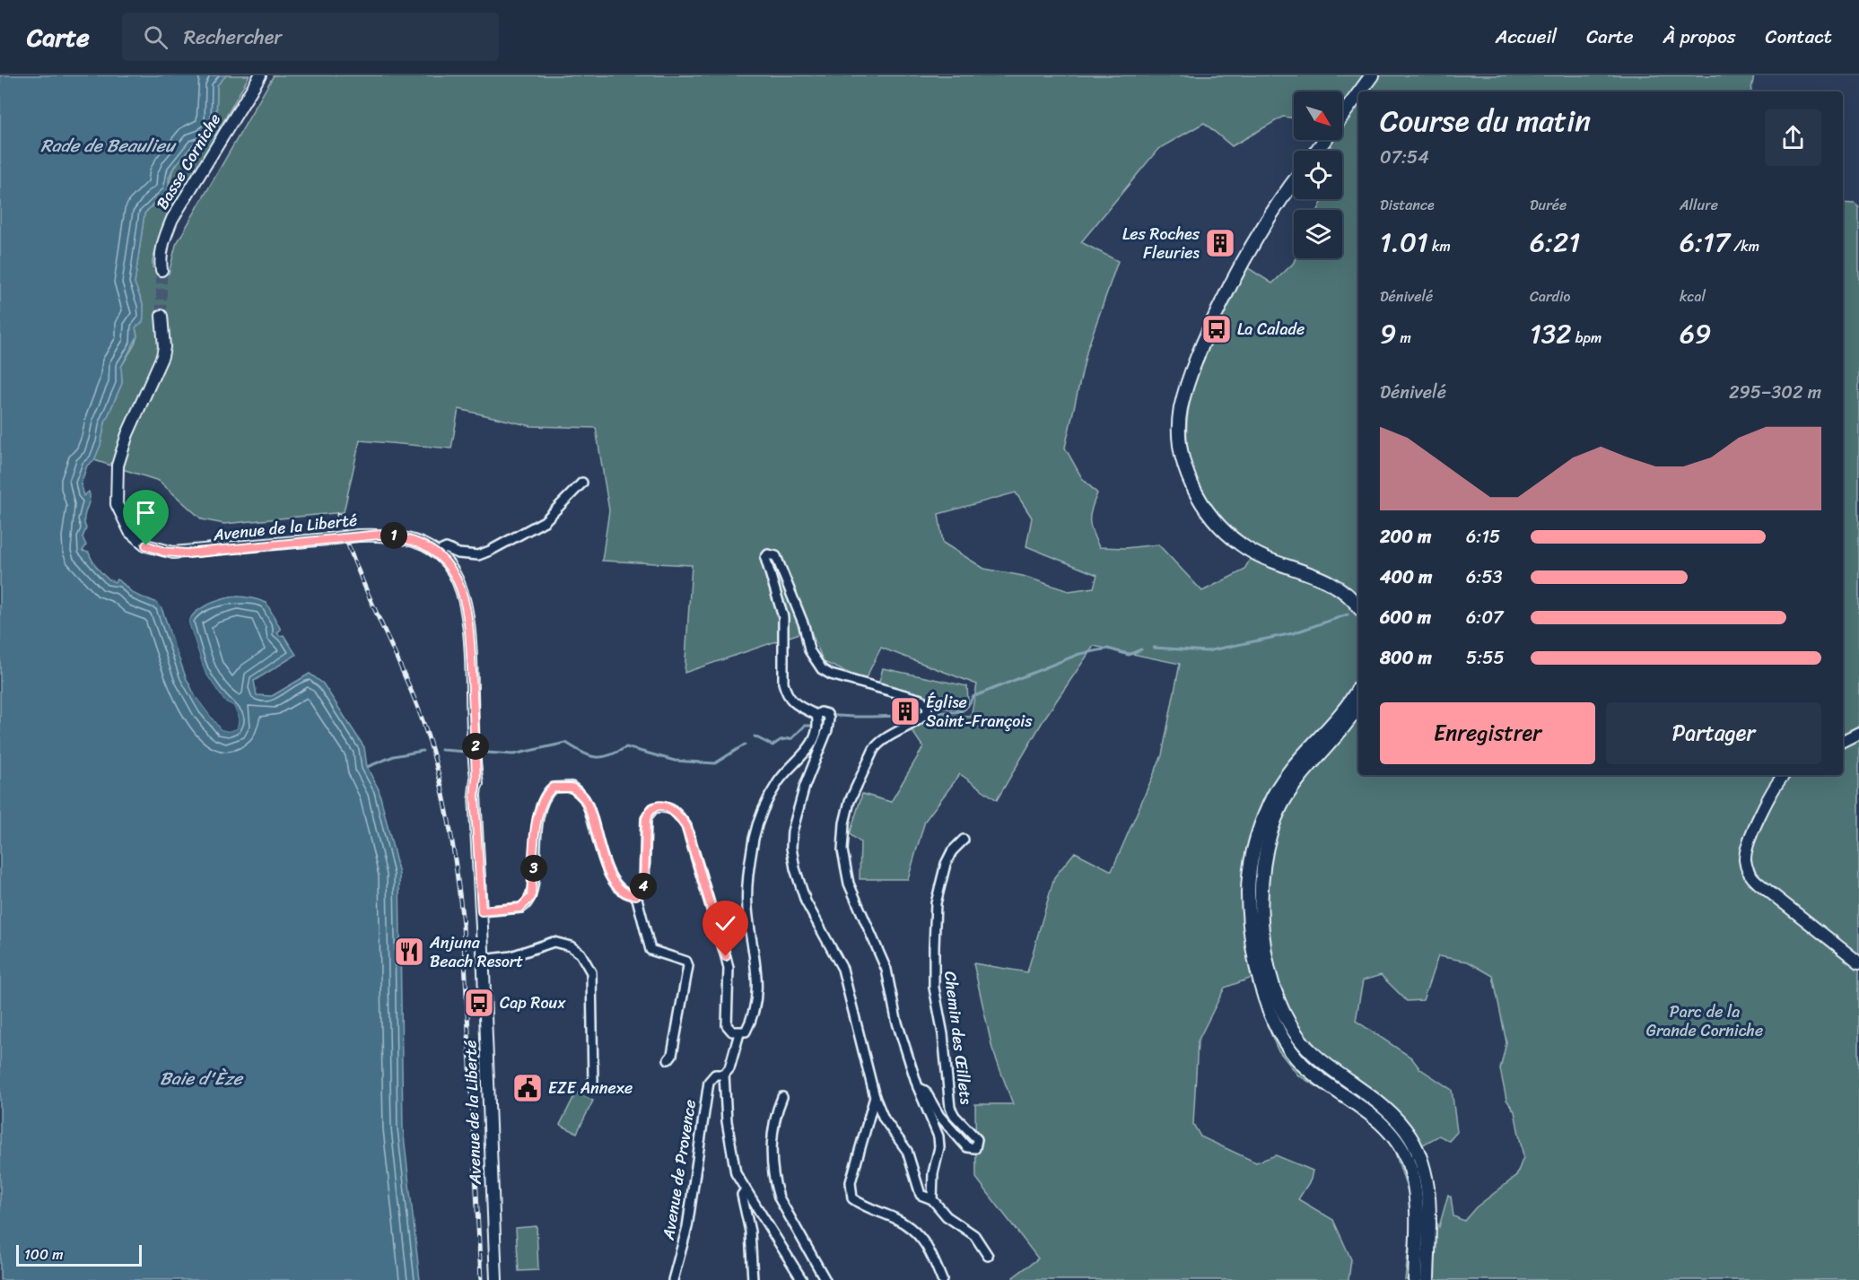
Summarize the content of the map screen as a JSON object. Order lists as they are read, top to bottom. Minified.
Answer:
{"streets":{"main road":["Basse Corniche","Avenue de la Liberté"],"street":["Chemin des Œillets","Avenue de Provence"]},"water":["Rade de Beaulieu","Baie d'Èze"],"parks":["Parc de la Grande Corniche"],"places":{"building":["Les Roches Fleuries","Église Saint-François"],"bus stop":["La Calade","Cap Roux"],"restaurant":["Anjuna Beach Resort"],"public building":["EZE Annexe"]},"scale_bar":"100 m","north":"bottom right","page":{"header":"Carte","search":"Rechercher","nav":["Accueil","Carte","À propos","Contact"],"heading":["Course du matin","07:54"],"stats":[["Distance","1.01 km"],["Durée","6:21"],["Allure","6:17 /km"],["Dénivelé","9 m"],["Cardio","132 bpm"],["kcal","69"]],"chart":["Dénivelé","295–302 m"],"list":[{"name":"200 m","note":"6:15"},{"name":"400 m","note":"6:53"},{"name":"600 m","note":"6:07"},{"name":"800 m","note":"5:55"}],"pins":["1","2","3","4"],"buttons":["Enregistrer","Partager"],"scale":"100 m"}}
